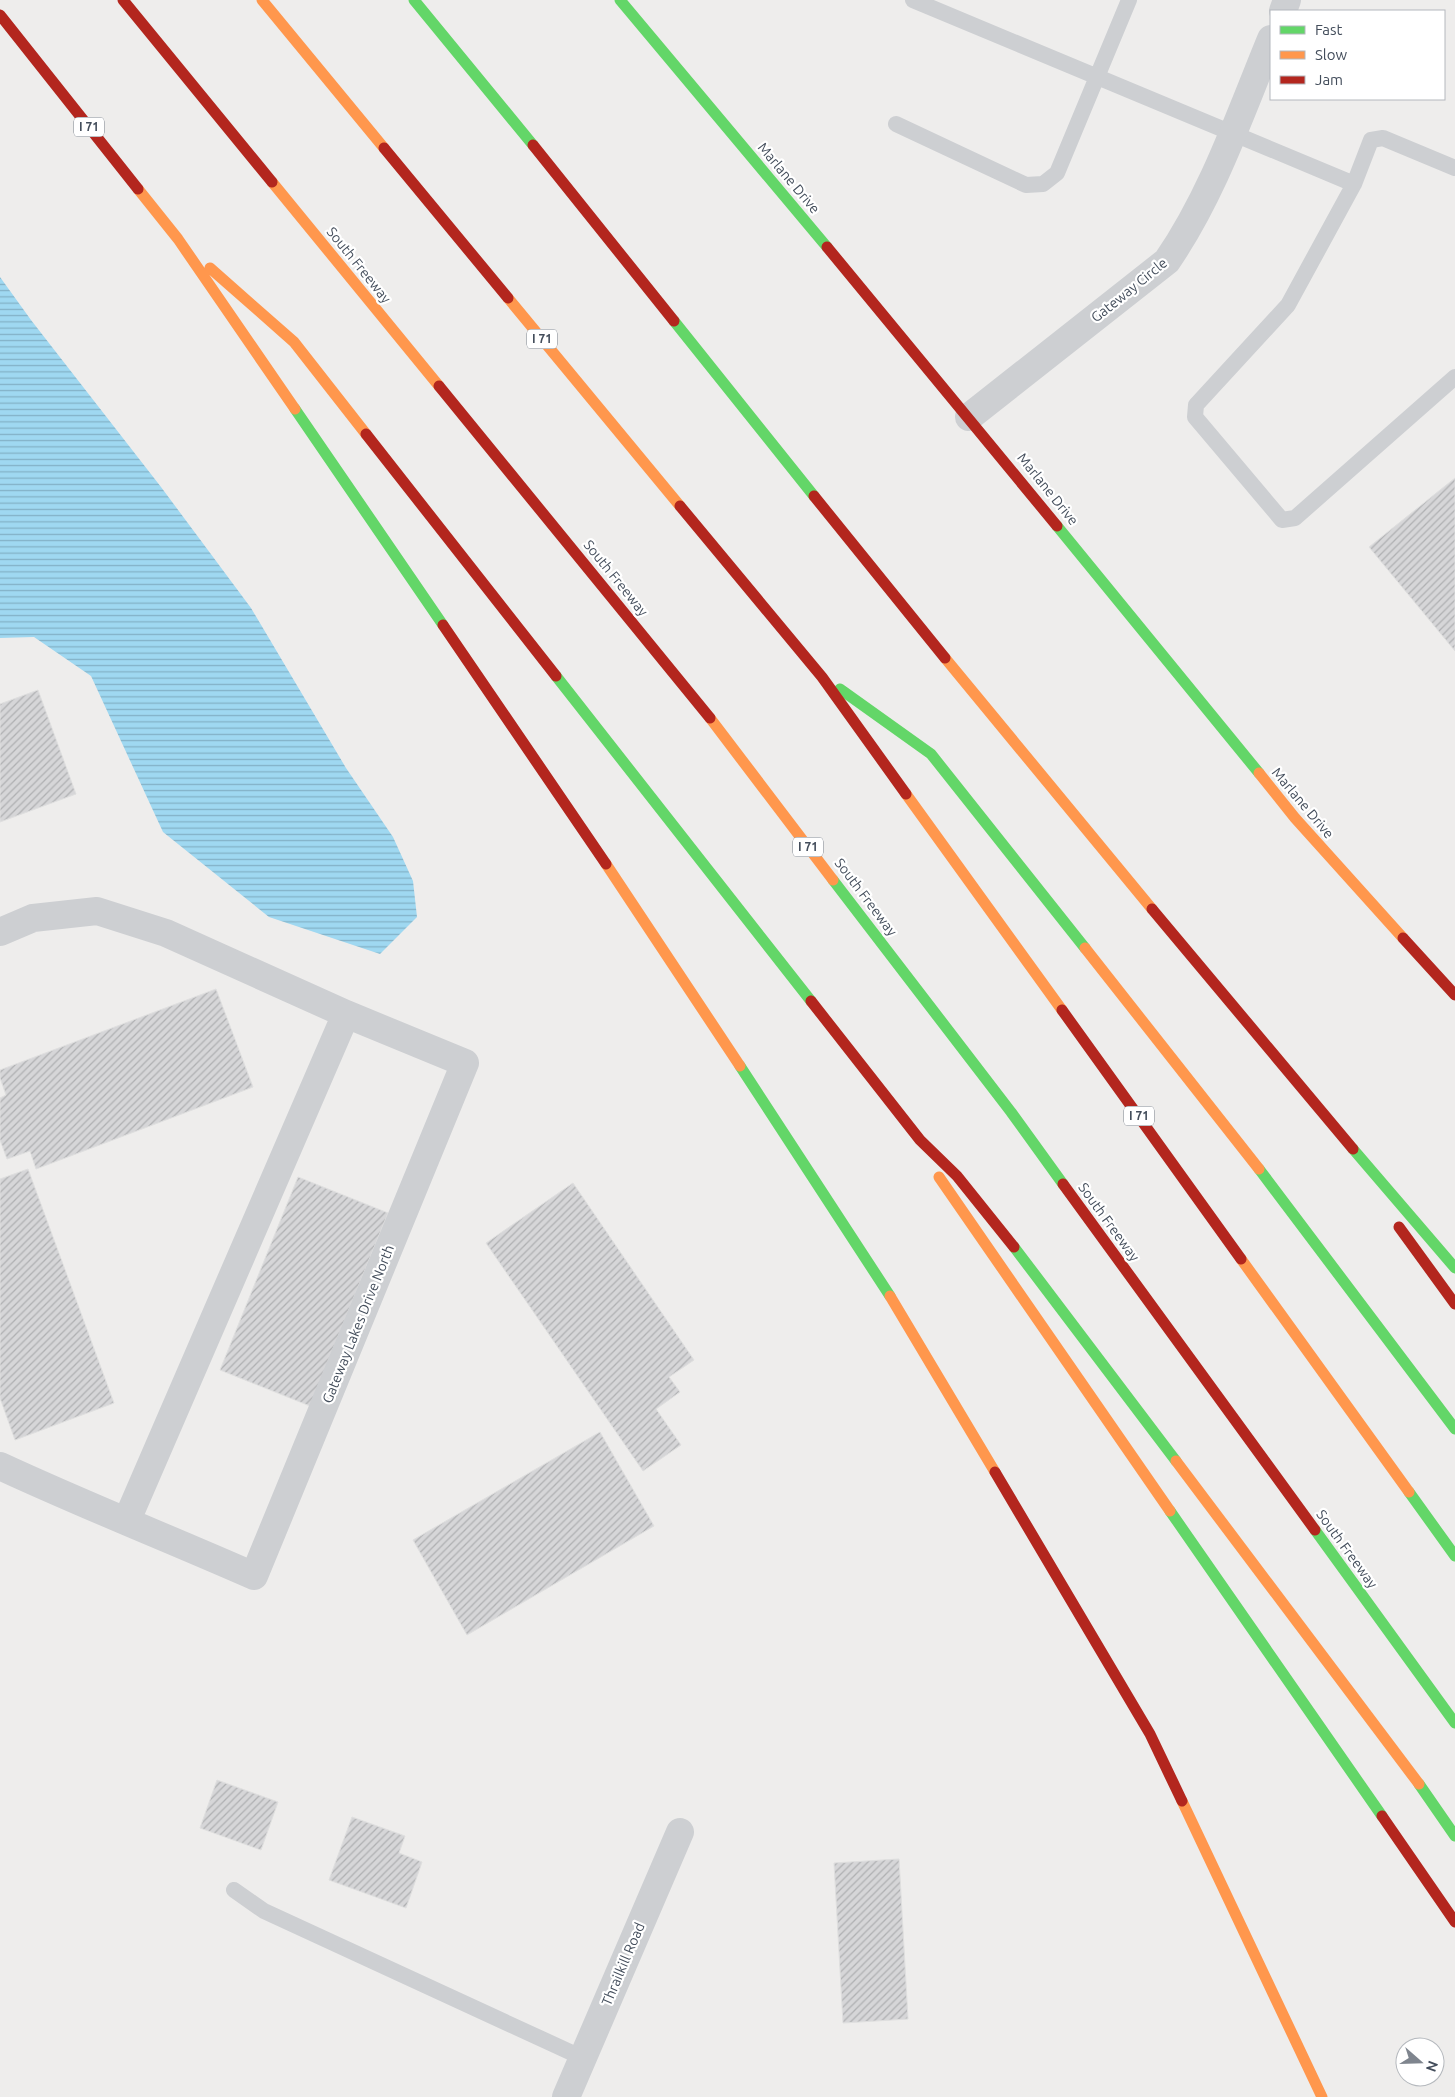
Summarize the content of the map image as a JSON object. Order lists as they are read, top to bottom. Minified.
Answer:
{"streets":{"main road":["I 71","Marlane Drive","South Freeway"],"street":["Gateway Circle","Gateway Lakes Drive North","Thrailkill Road"]},"crossings":[["Marlane Drive","Gateway Circle"]],"legend":["Fast","Slow","Jam"],"north":"right"}
